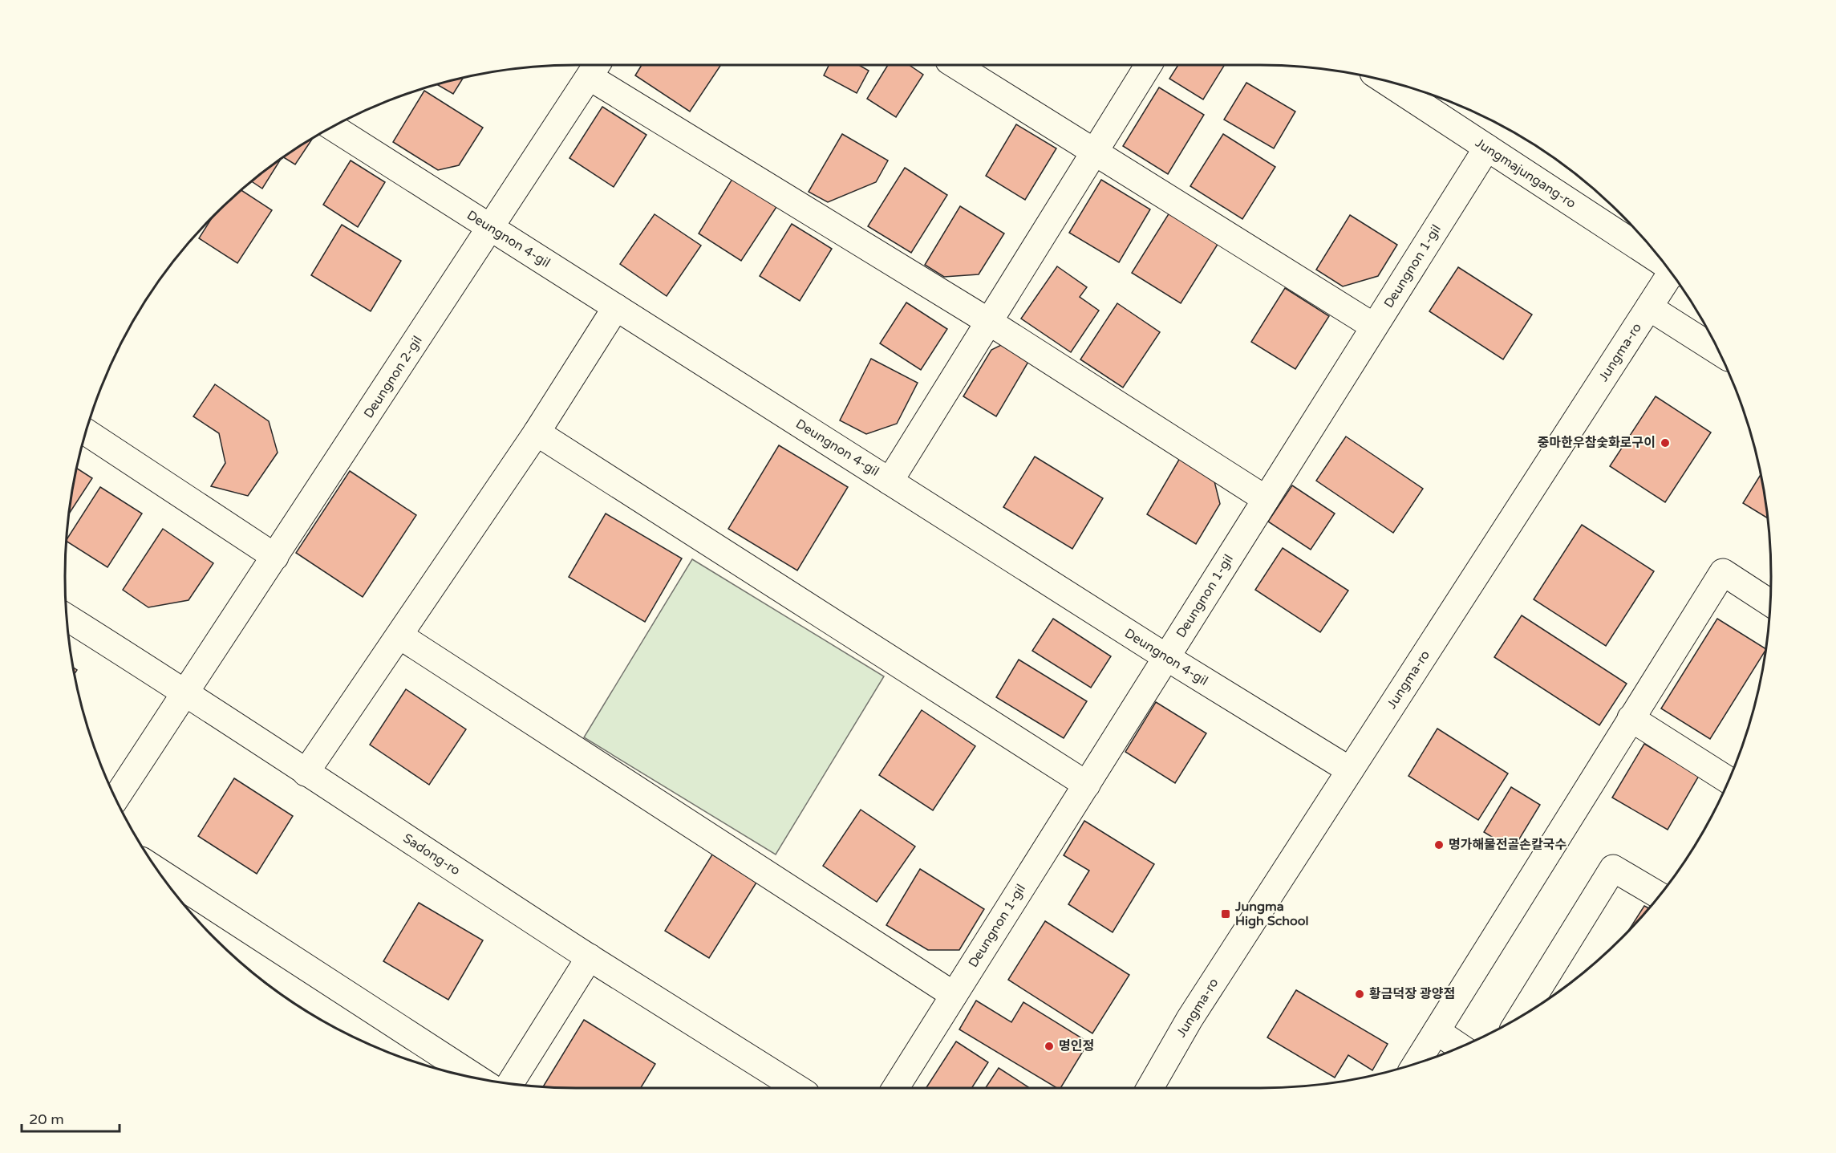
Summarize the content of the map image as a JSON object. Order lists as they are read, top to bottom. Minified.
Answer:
{"streets":{"street":["Jungmajungang-ro","Deungnon 4-gil","Deungnon 1-gil","Jungma-ro","Deungnon 2-gil","Sadong-ro"]},"crossings":[["Jungmajungang-ro","Deungnon 1-gil"],["Deungnon 4-gil","Deungnon 1-gil"],["Deungnon 4-gil","Jungma-ro"],["Deungnon 4-gil","Deungnon 2-gil"],["Deungnon 2-gil","Sadong-ro"]],"places":{"other":["중마한우참숯화로구이","명가해물전골손칼국수","황금덕장 광양점","명인정"],"transit":["Jungma High School"]},"scale_bar":"20 m"}
